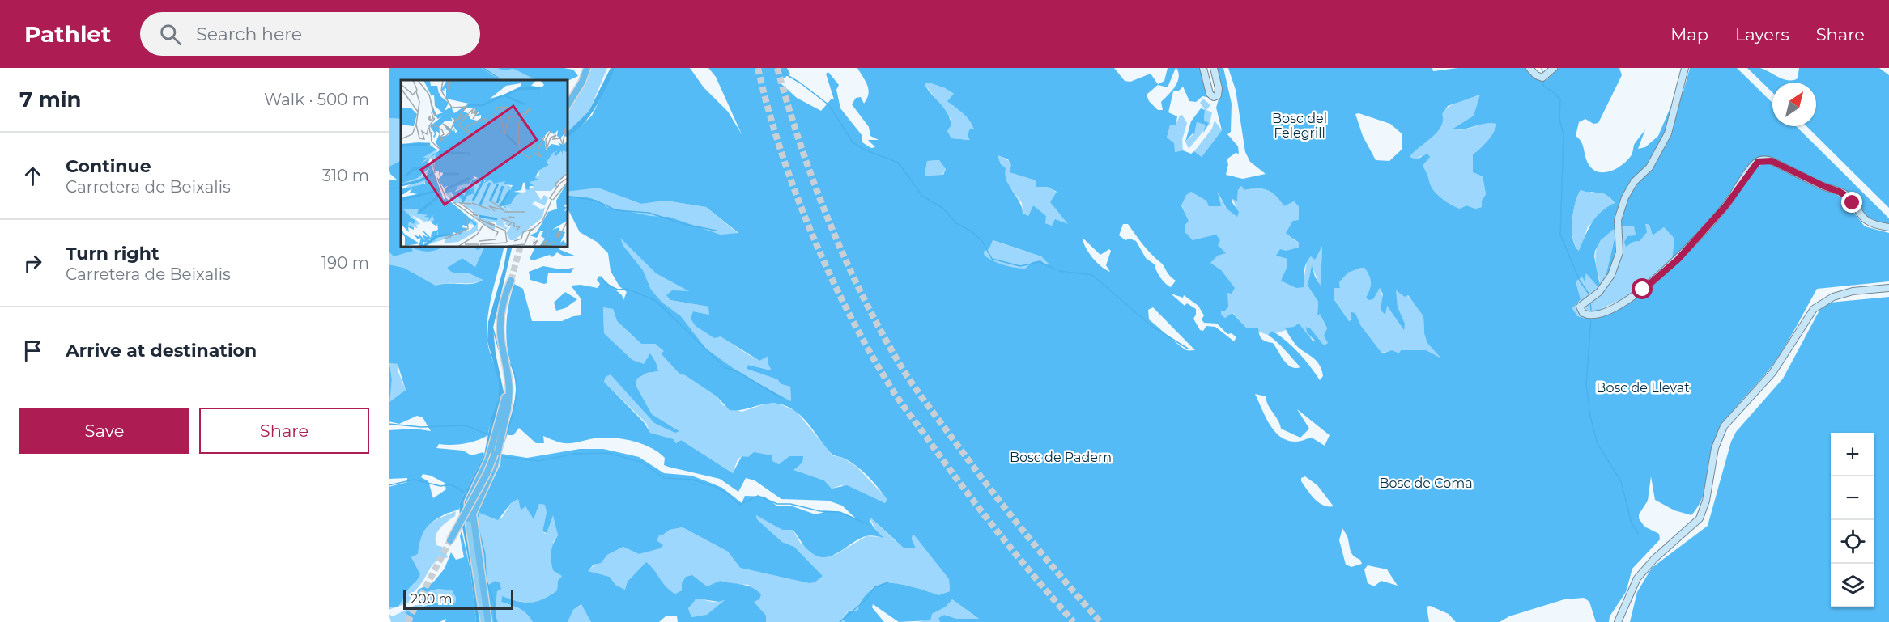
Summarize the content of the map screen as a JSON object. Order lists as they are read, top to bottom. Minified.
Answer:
{"parks":["Bosc del Felegrill","Bosc de Llevat","Bosc de Padern","Bosc de Coma"],"scale_bar":"200 m","north":"top right","page":{"header":"Pathlet","search":"Search here","nav":["Map","Layers","Share"],"heading":["7 min","Walk · 500 m"],"list":[["Continue","Carretera de Beixalis","310 m"],["Turn right","Carretera de Beixalis","190 m"],"Arrive at destination"],"buttons":["Save","Share"],"map_buttons":["+","−"],"scale":"200 m"}}
